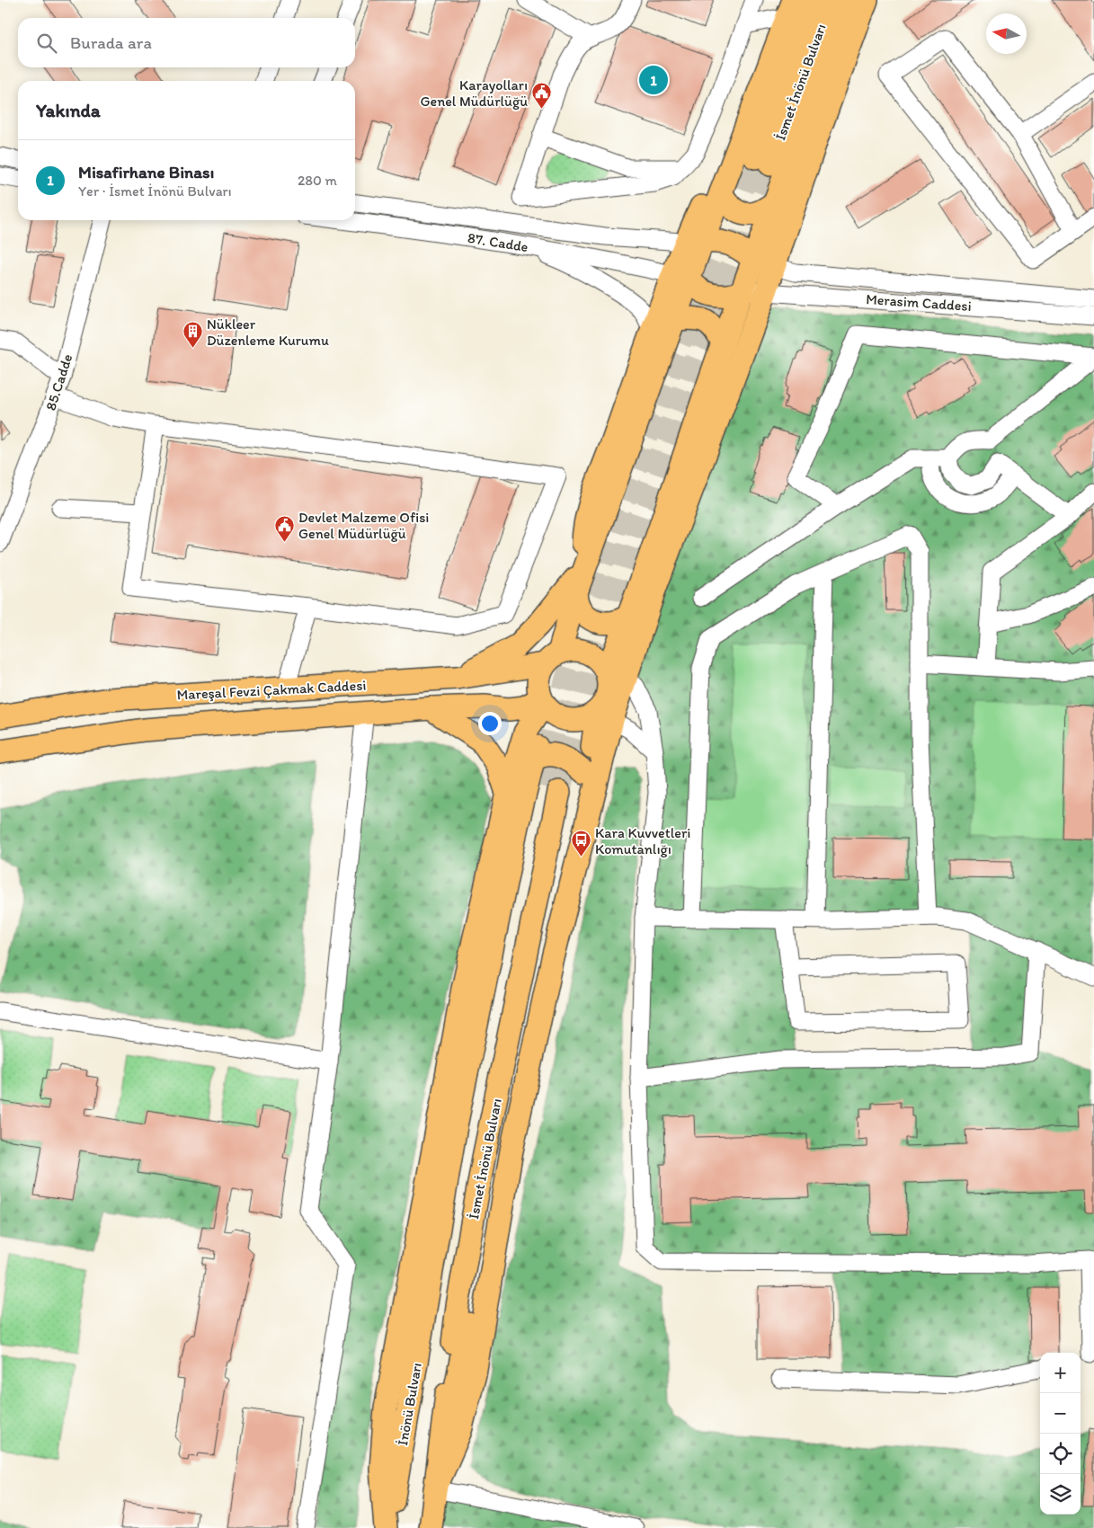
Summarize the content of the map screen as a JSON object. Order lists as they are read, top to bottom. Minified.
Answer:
{"streets":{"main road":["İsmet İnönü Bulvarı","Mareşal Fevzi Çakmak Caddesi","İnönü Bulvarı"],"street":["87. Cadde","Merasim Caddesi","85.Cadde"]},"crossings":[["İsmet İnönü Bulvarı","İnönü Bulvarı"]],"places":{"public building":["Karayolları Genel Müdürlüğü","Devlet Malzeme Ofisi Genel Müdürlüğü"],"building":["Nükleer Düzenleme Kurumu"],"bus stop":["Kara Kuvvetleri Komutanlığı"]},"north":"left","page":{"search":"Burada ara","pins":"1","heading":"Yakında","list":[{"mark":"1","name":"Misafirhane Binası","note":"Yer · İsmet İnönü Bulvarı","value":"280 m"}],"map_buttons":["+","−"]}}
